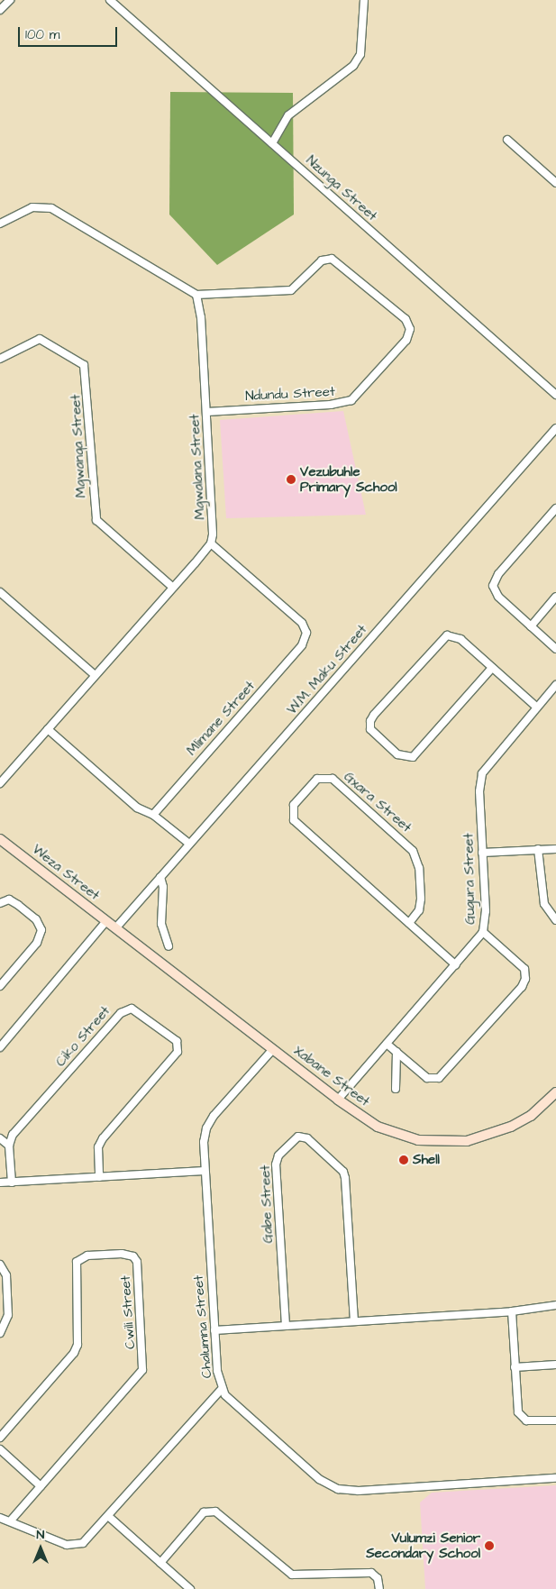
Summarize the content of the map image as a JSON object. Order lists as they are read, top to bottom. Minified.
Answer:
{"streets":{"street":["Nzunga Street","Ndundu Street","Mgwanqa Street","Mgwalana Street","W.M. Maku Street","Mlimane Street","Gxara Street","Weza Street","Gugura Street","Ciko Street","Xabane Street","Gabe Street","Cwili Street","Chalumna Street"]},"crossings":[["Ndundu Street","Mgwalana Street"],["Mgwalana Street","Mlimane Street"],["W.M. Maku Street","Weza Street"],["W.M. Maku Street","Xabane Street"],["Gxara Street","Gugura Street"],["Weza Street","Xabane Street"],["Gugura Street","Xabane Street"],["Xabane Street","Chalumna Street"]],"places":["Vezubuhle Primary School","Shell","Vulumzi Senior Secondary School"],"scale_bar":"100 m","north":"top"}
